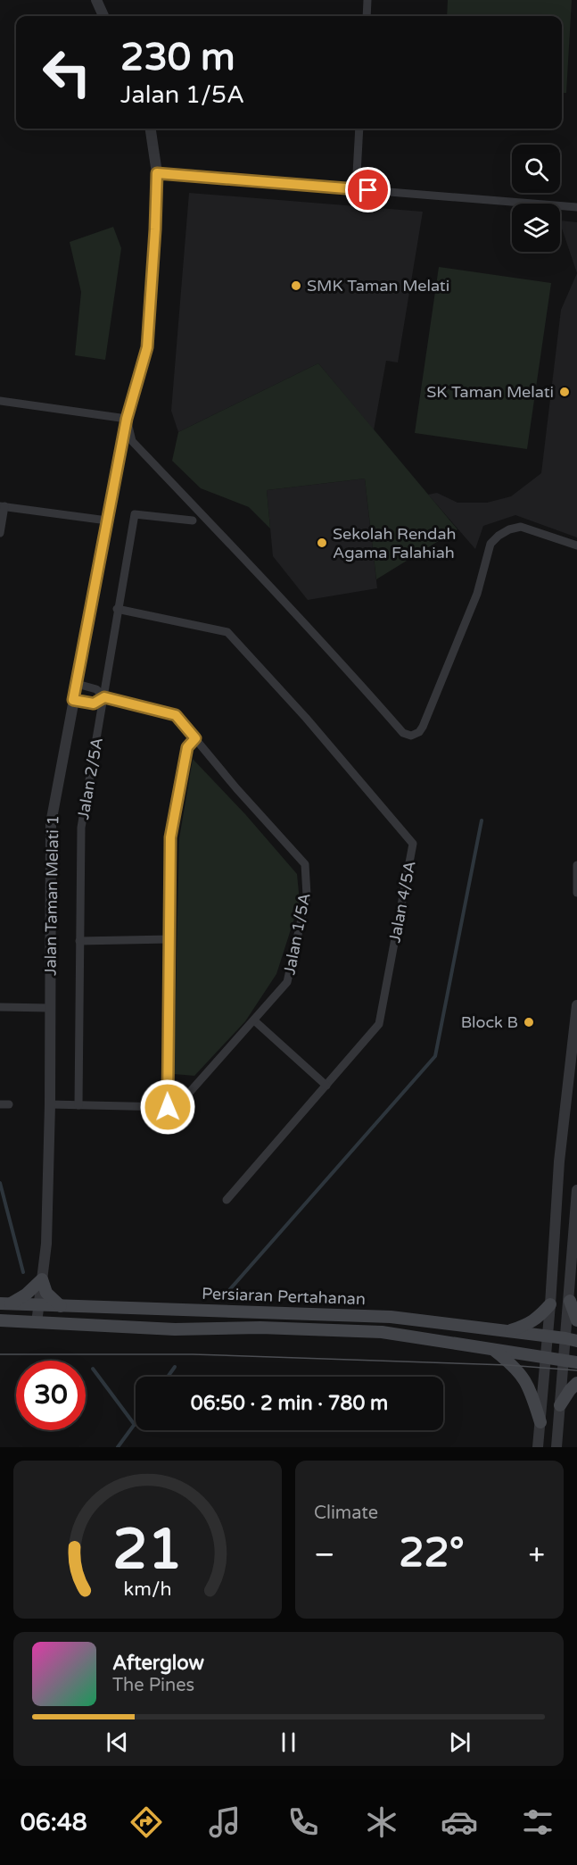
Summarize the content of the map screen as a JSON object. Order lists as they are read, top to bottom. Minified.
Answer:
{"streets":{"main road":["Persiaran Pertahanan"],"street":["Jalan 2/5A","Jalan Taman Melati 1","Jalan 4/5A","Jalan 1/5A"]},"crossings":[["Jalan 2/5A","Jalan 4/5A"],["Jalan 2/5A","Jalan 1/5A"],["Jalan Taman Melati 1","Jalan 1/5A"],["Jalan Taman Melati 1","Persiaran Pertahanan"]],"places":["SMK Taman Melati","SK Taman Melati","Sekolah Rendah Agama Falahiah","Block B"],"page":{"turn":["230 m","Jalan 1/5A"],"limit":"30","trip":"06:50 · 2 min · 780 m","tile":"Climate","heat":["−","22°","+"],"song":["Afterglow","The Pines"],"tabs":"06:48","gauge":["21","km/h"]}}
